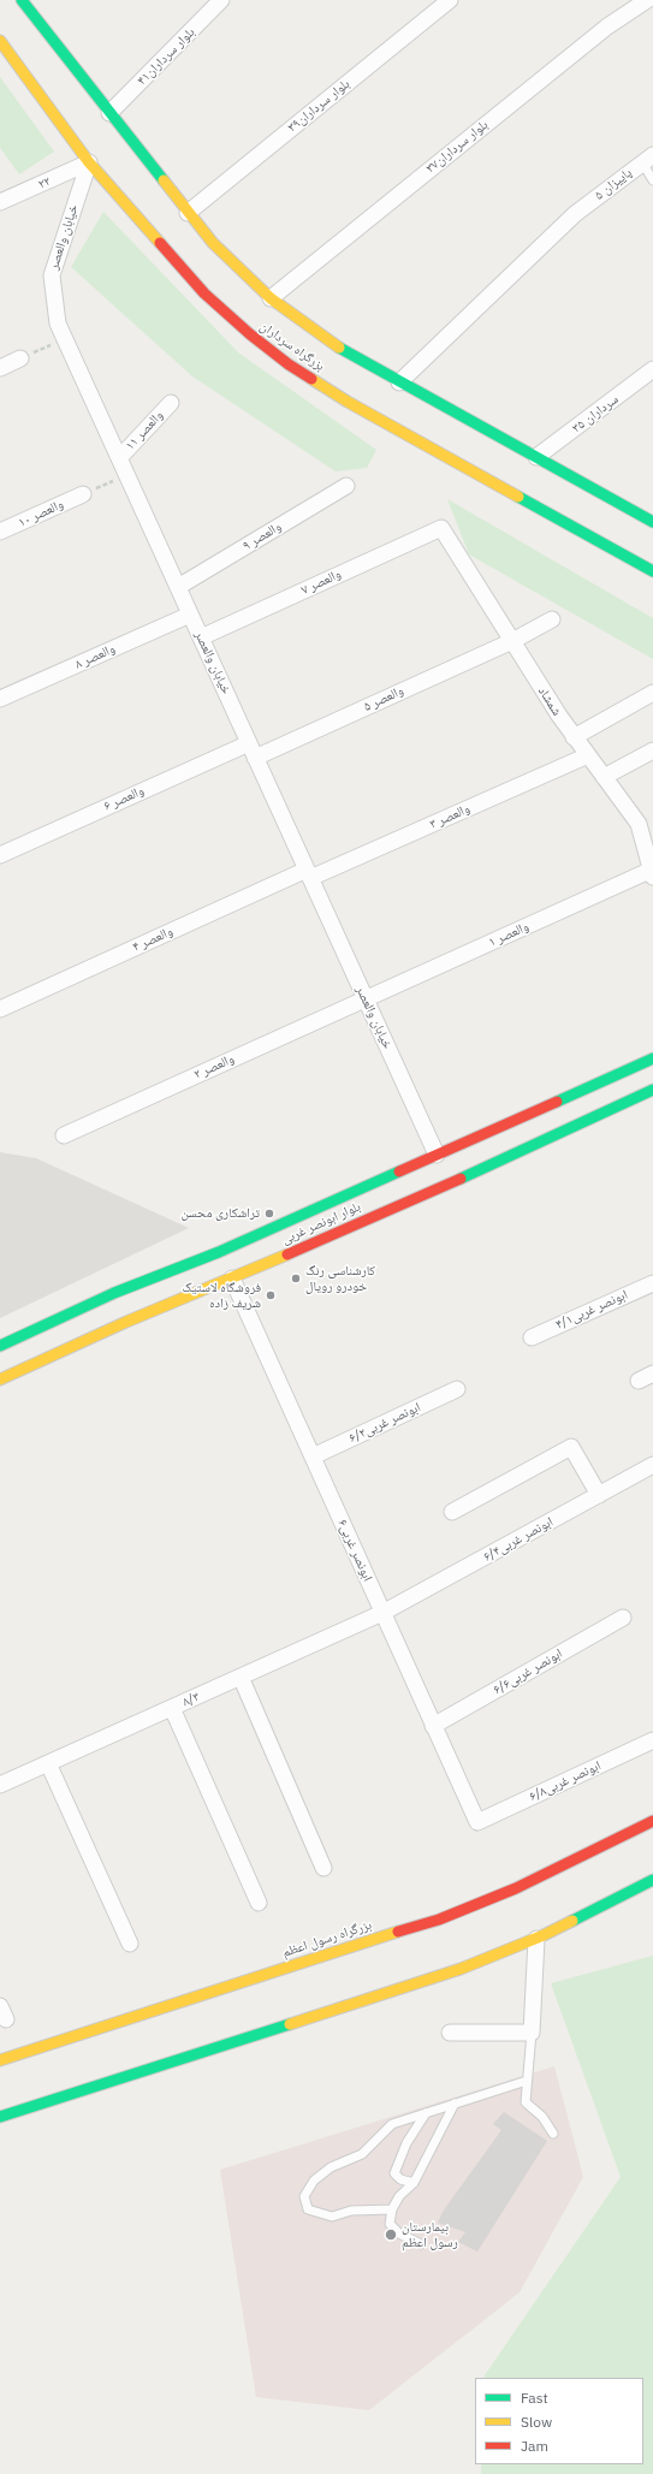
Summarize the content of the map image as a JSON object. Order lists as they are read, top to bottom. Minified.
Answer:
{"streets":{"main road":["بزرگراه سرداران","بلوار ابونصر غربی","بزرگراه رسول اعظم"],"street":["بلوار سرداران۴۱","بلوار سرداران۳۹","بلوار سرداران۳۷","۲۲","پاییزان ۵","خیابان والعصر","سرداران ۳۵","والعصر ۱۱","والعصر ۱۰","والعصر ۹","والعصر ۷","والعصر ۸","والعصر ۵","شمشاد","والعصر ۶","والعصر ۳","والعصر ۱","والعصر ۴","والعصر ۲","۴/۱ابونصر غربی","۶/۲ابونصر غربی","۶/۴ابونصر غربی","۶ابونصر غربی","۶/۶ابونصر غربی","۸/۳","۶/۸ابونصر غربی"]},"crossings":[["بلوار سرداران۴۱","بزرگراه سرداران"],["بلوار سرداران۳۹","بزرگراه سرداران"],["بلوار سرداران۳۷","بزرگراه سرداران"],["۲۲","خیابان والعصر"],["۲۲","بزرگراه سرداران"],["پاییزان ۵","بزرگراه سرداران"],["خیابان والعصر","بزرگراه سرداران"],["خیابان والعصر","والعصر ۱۱"],["خیابان والعصر","والعصر ۹"],["خیابان والعصر","والعصر ۷"],["خیابان والعصر","والعصر ۸"],["خیابان والعصر","والعصر ۵"],["خیابان والعصر","والعصر ۶"],["خیابان والعصر","والعصر ۳"],["خیابان والعصر","والعصر ۱"],["خیابان والعصر","والعصر ۴"],["خیابان والعصر","والعصر ۲"],["خیابان والعصر","بلوار ابونصر غربی"],["بزرگراه سرداران","سرداران ۳۵"],["والعصر ۷","شمشاد"],["والعصر ۵","شمشاد"],["شمشاد","والعصر ۳"],["شمشاد","والعصر ۱"],["والعصر ۳","والعصر ۴"],["والعصر ۱","والعصر ۲"],["بلوار ابونصر غربی","۶ابونصر غربی"],["۶/۲ابونصر غربی","۶ابونصر غربی"],["۶/۴ابونصر غربی","۶ابونصر غربی"],["۶/۴ابونصر غربی","۸/۳"],["۶ابونصر غربی","۶/۶ابونصر غربی"],["۶ابونصر غربی","۸/۳"],["۶ابونصر غربی","۶/۸ابونصر غربی"]],"places":["تراشکاری محسن","کارشناسی رنگ خودرو رویال","فروشگاه لاستیک شریف زاده","بیمارستان رسول اعظم"],"legend":["Fast","Slow","Jam"]}
